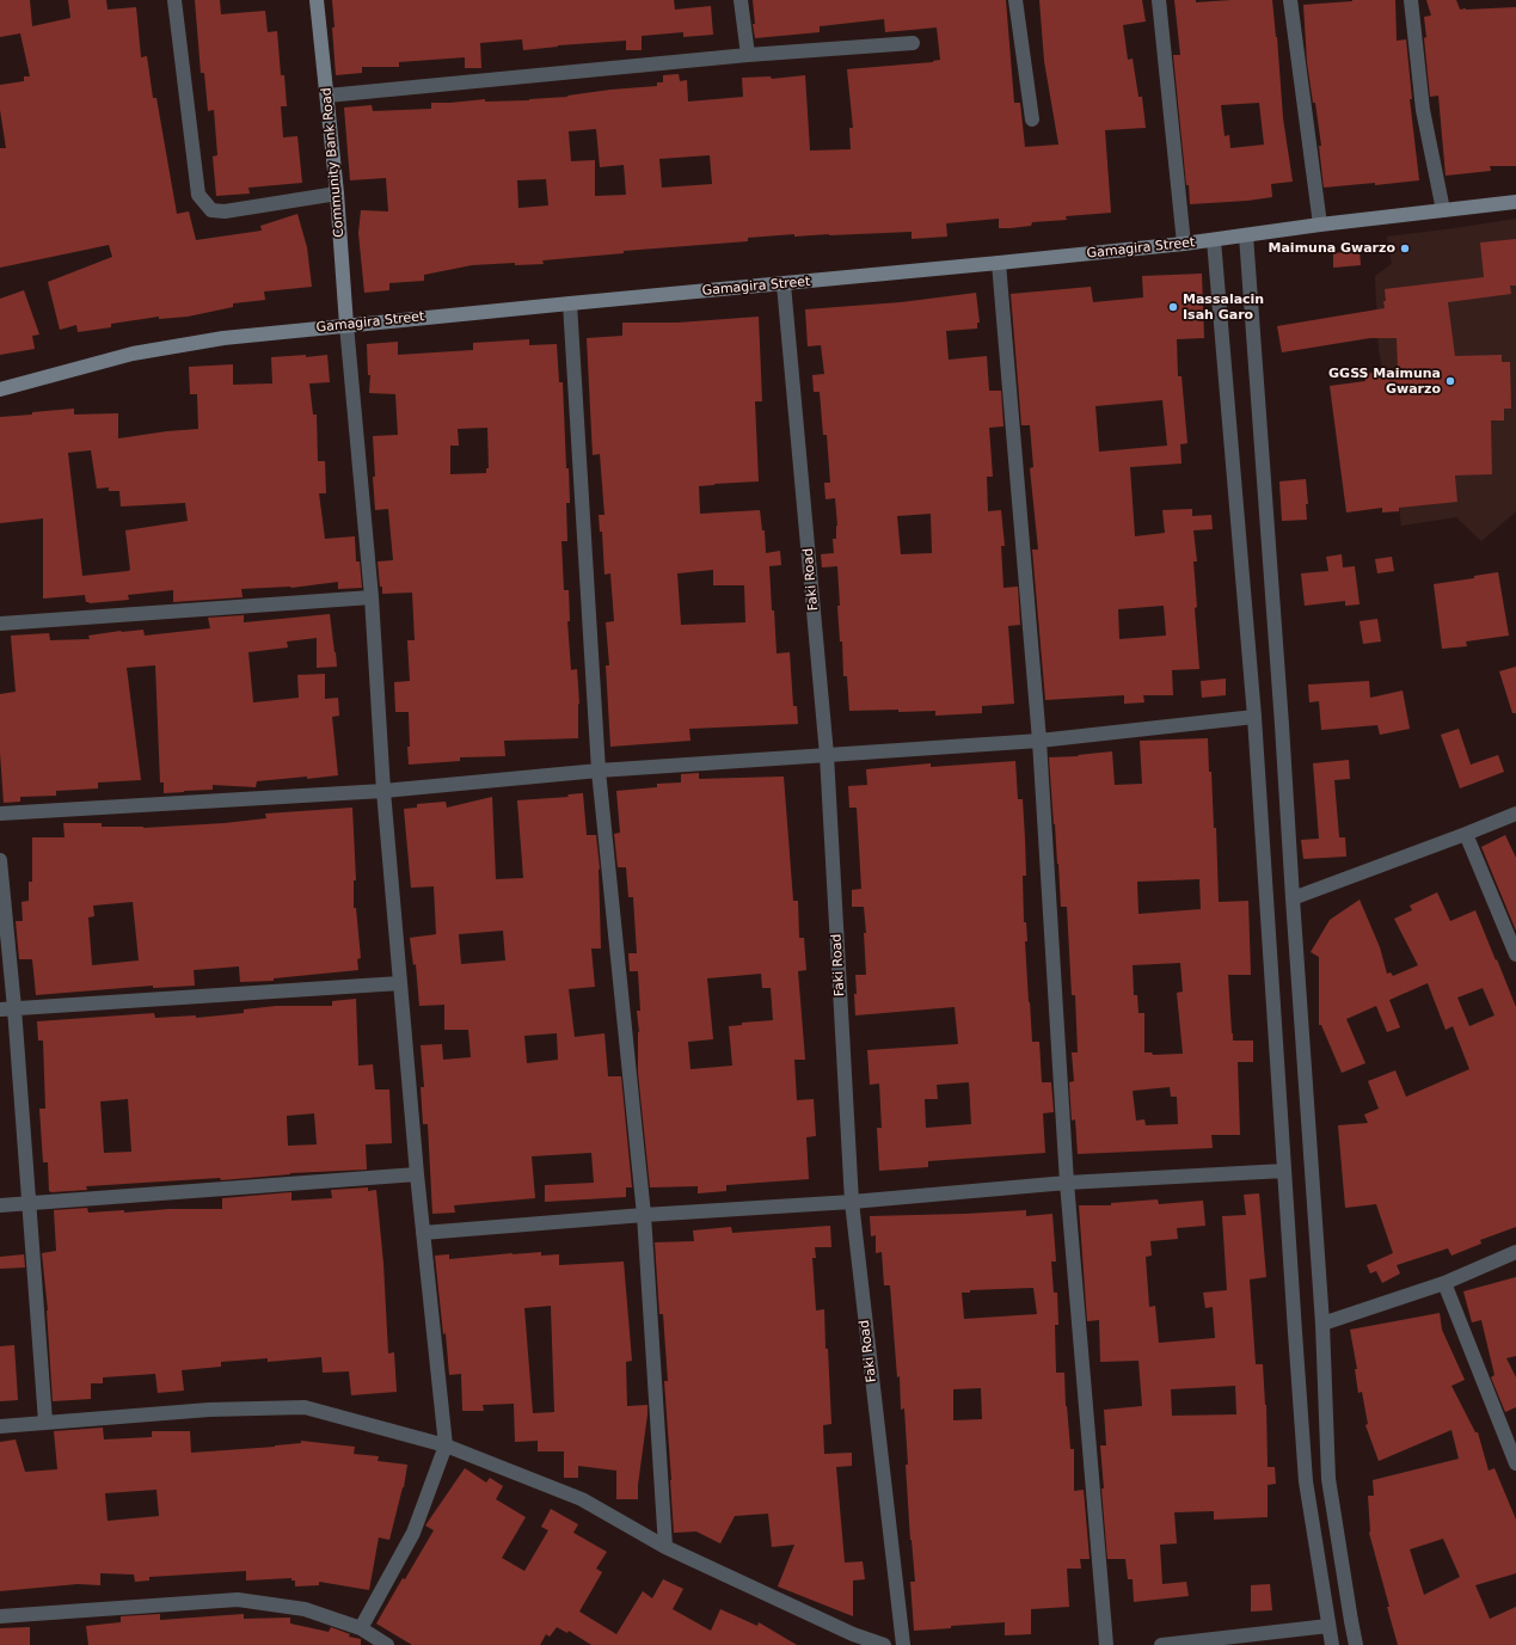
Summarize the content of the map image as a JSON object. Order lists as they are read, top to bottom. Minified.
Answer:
{"streets":{"street":["Community Bank Road","Gamagira Street","Faki Road"]},"crossings":[["Community Bank Road","Gamagira Street"],["Gamagira Street","Faki Road"]],"places":["Maimuna Gwarzo","Massalacin Isah Garo","GGSS Maimuna Gwarzo"]}
